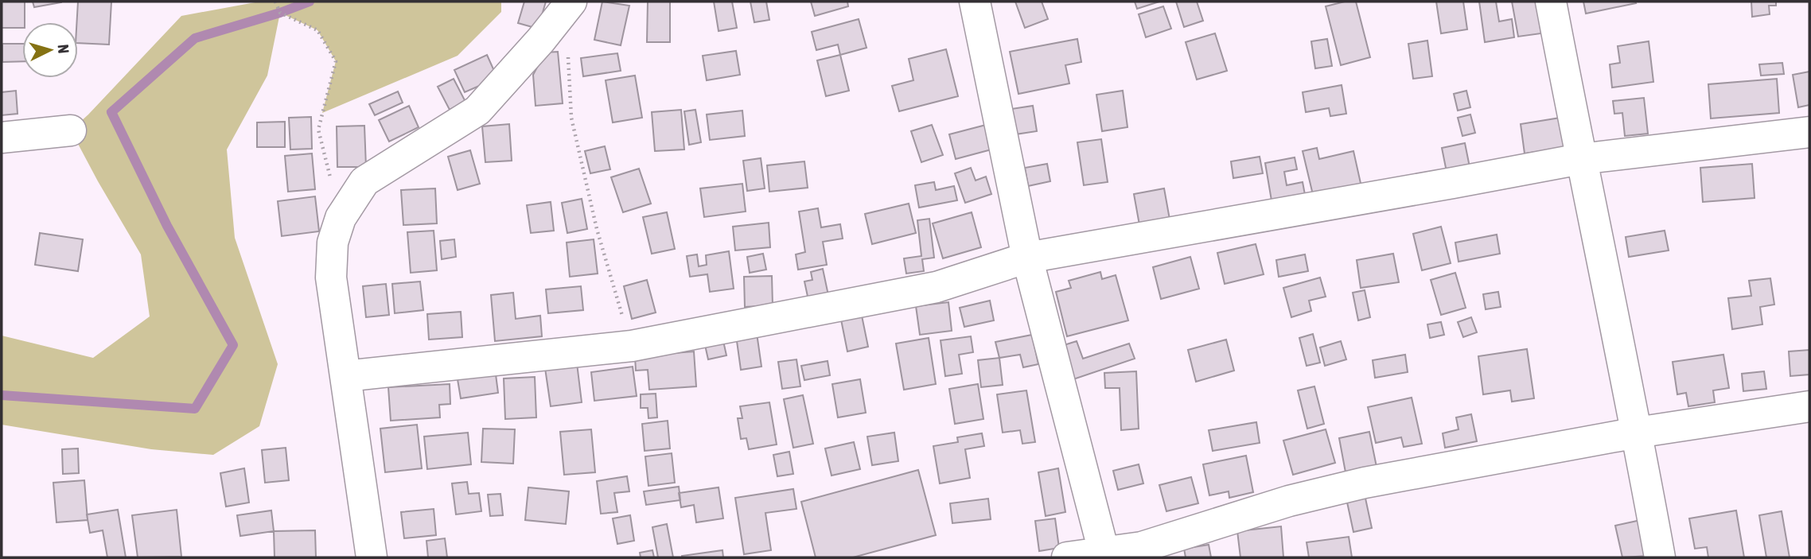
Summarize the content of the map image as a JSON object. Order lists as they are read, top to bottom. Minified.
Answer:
{"north":"right"}
